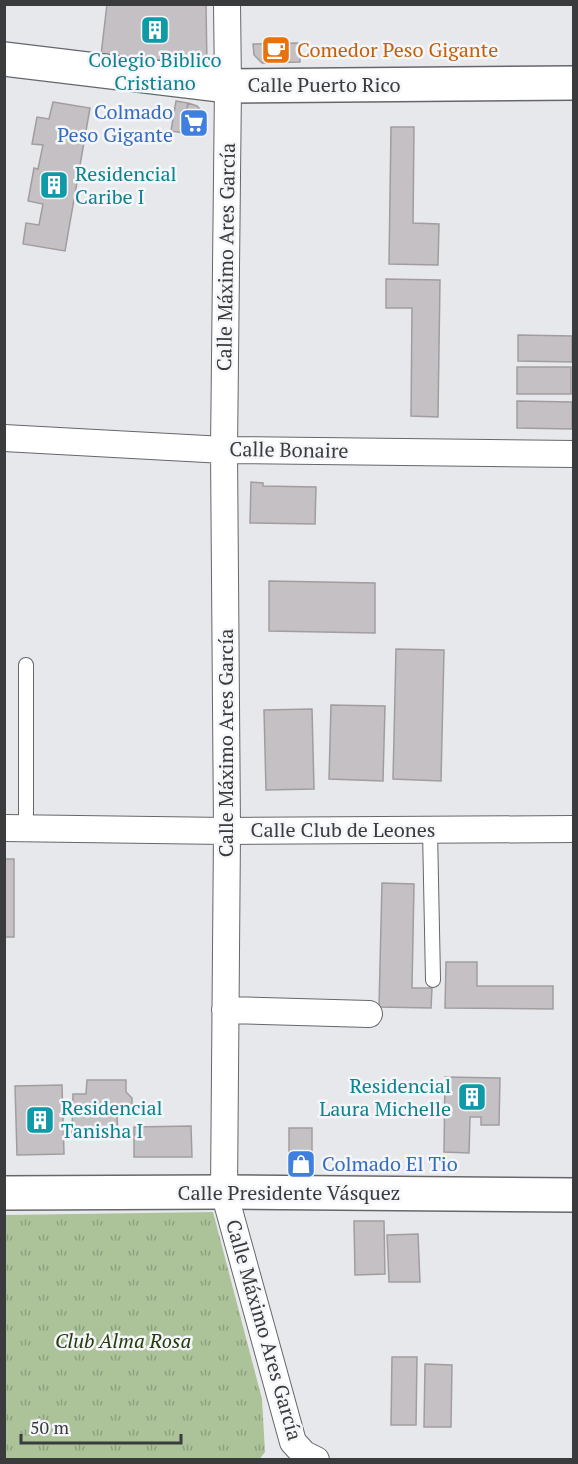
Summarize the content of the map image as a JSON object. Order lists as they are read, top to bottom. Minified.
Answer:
{"streets":{"street":["Calle Puerto Rico","Calle Máximo Ares García","Calle Bonaire","Calle Club de Leones","Calle Presidente Vásquez"]},"crossings":[["Calle Puerto Rico","Calle Máximo Ares García"],["Calle Máximo Ares García","Calle Bonaire"],["Calle Máximo Ares García","Calle Club de Leones"],["Calle Máximo Ares García","Calle Presidente Vásquez"]],"parks":["Club Alma Rosa"],"places":{"building":["Colegio Biblico Cristiano","Residencial Caribe I","Residencial Laura Michelle","Residencial Tanisha I"],"cafe":["Comedor Peso Gigante"],"supermarket":["Colmado Peso Gigante"],"shop":["Colmado El Tio"]},"scale_bar":"50 m"}
